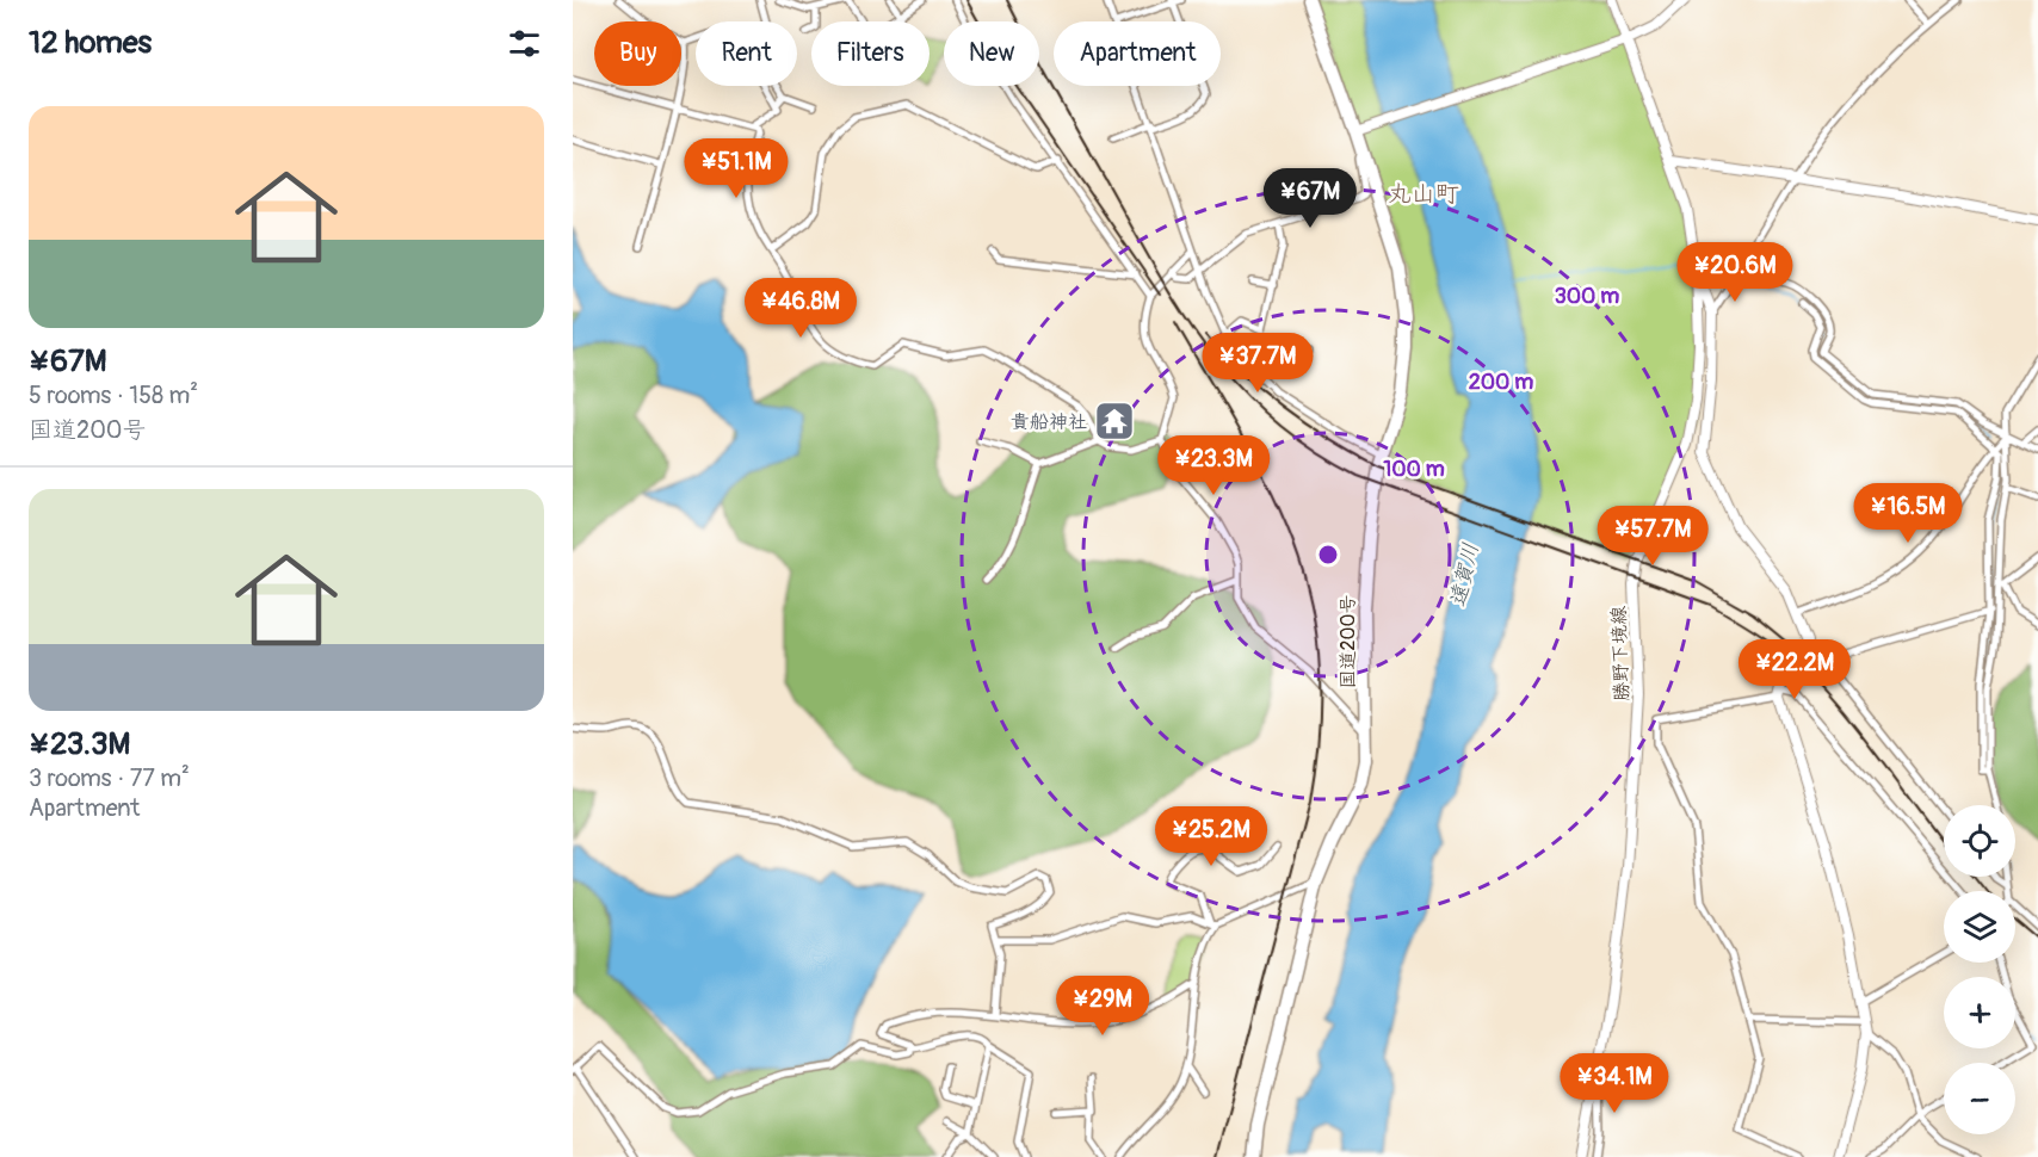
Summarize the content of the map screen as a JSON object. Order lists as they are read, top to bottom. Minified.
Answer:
{"streets":{"highway":["国道200号"],"street":["勝野下境線"]},"districts":["丸山町"],"water":["遠賀川"],"places":{"temple":["貴船神社"]},"page":{"heading":"12 homes","chip":["Buy","Rent","Filters","New","Apartment"],"list":[{"name":"¥67M","note":"5 rooms · 158 m² · 国道200号"},{"name":"¥23.3M","note":"3 rooms · 77 m² · Apartment"}],"price":["¥51.1M","¥67M","¥20.6M","¥46.8M","¥37.7M","¥23.3M","¥16.5M","¥57.7M","¥22.2M","¥25.2M","¥29M","¥34.1M"],"map_buttons":["+","−"]},"rings":["300 m","200 m","100 m"]}
